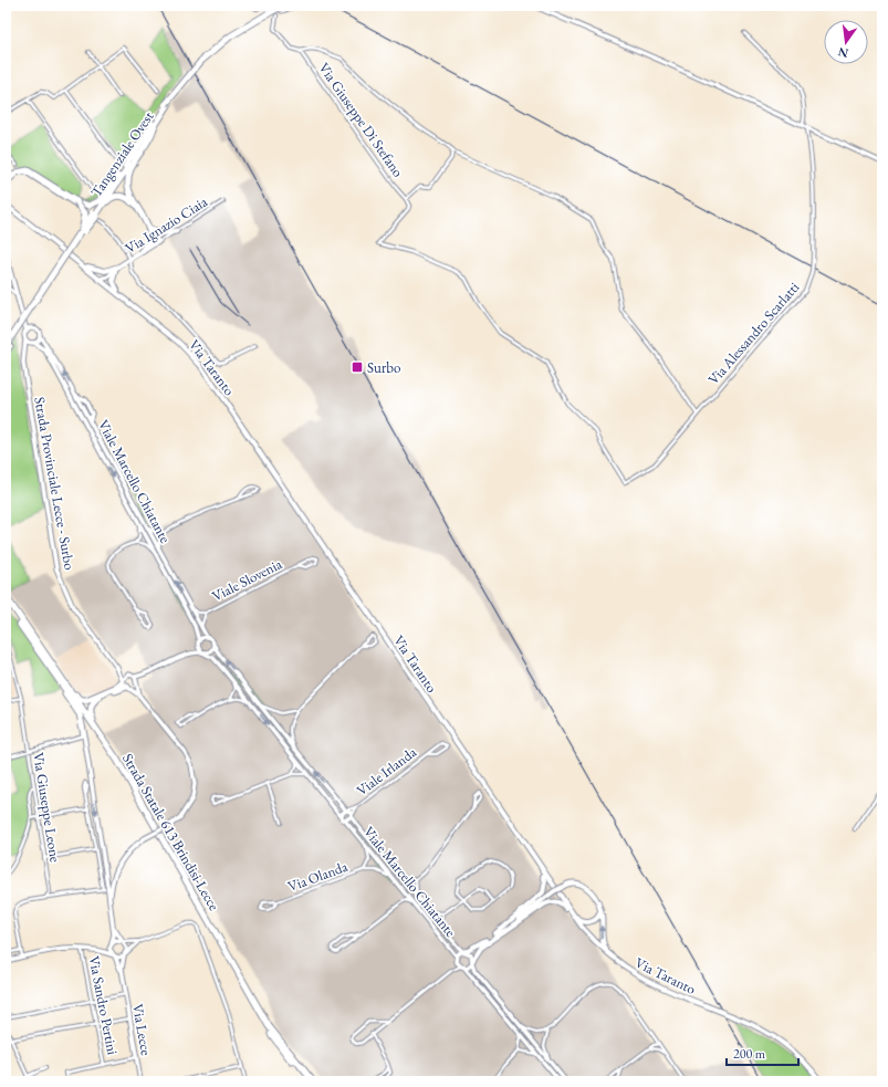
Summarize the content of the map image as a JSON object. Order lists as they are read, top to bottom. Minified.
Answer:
{"streets":{"highway":["Tangenziale Ovest","Strada Statale 613 Brindisi-Lecce"],"main road":["Via Ignazio Ciaia","Via Taranto"],"street":["Via Giuseppe Di Stefano","Via Alessandro Scarlatti","Viale Marcello Chiatante","Strada Provinciale Lecce - Surbo","Viale Slovenia","Viale Irlanda","Via Giuseppe Leone","Via Olanda","Via Sandro Pertini","Via Lecce"]},"crossings":[["Via Giuseppe Di Stefano","Via Alessandro Scarlatti"],["Via Ignazio Ciaia","Via Taranto"],["Viale Marcello Chiatante","Strada Provinciale Lecce - Surbo"],["Viale Marcello Chiatante","Viale Slovenia"],["Viale Marcello Chiatante","Viale Irlanda"],["Viale Marcello Chiatante","Via Olanda"]],"places":{"transit":["Surbo"]},"scale_bar":"200 m","north":"bottom"}
